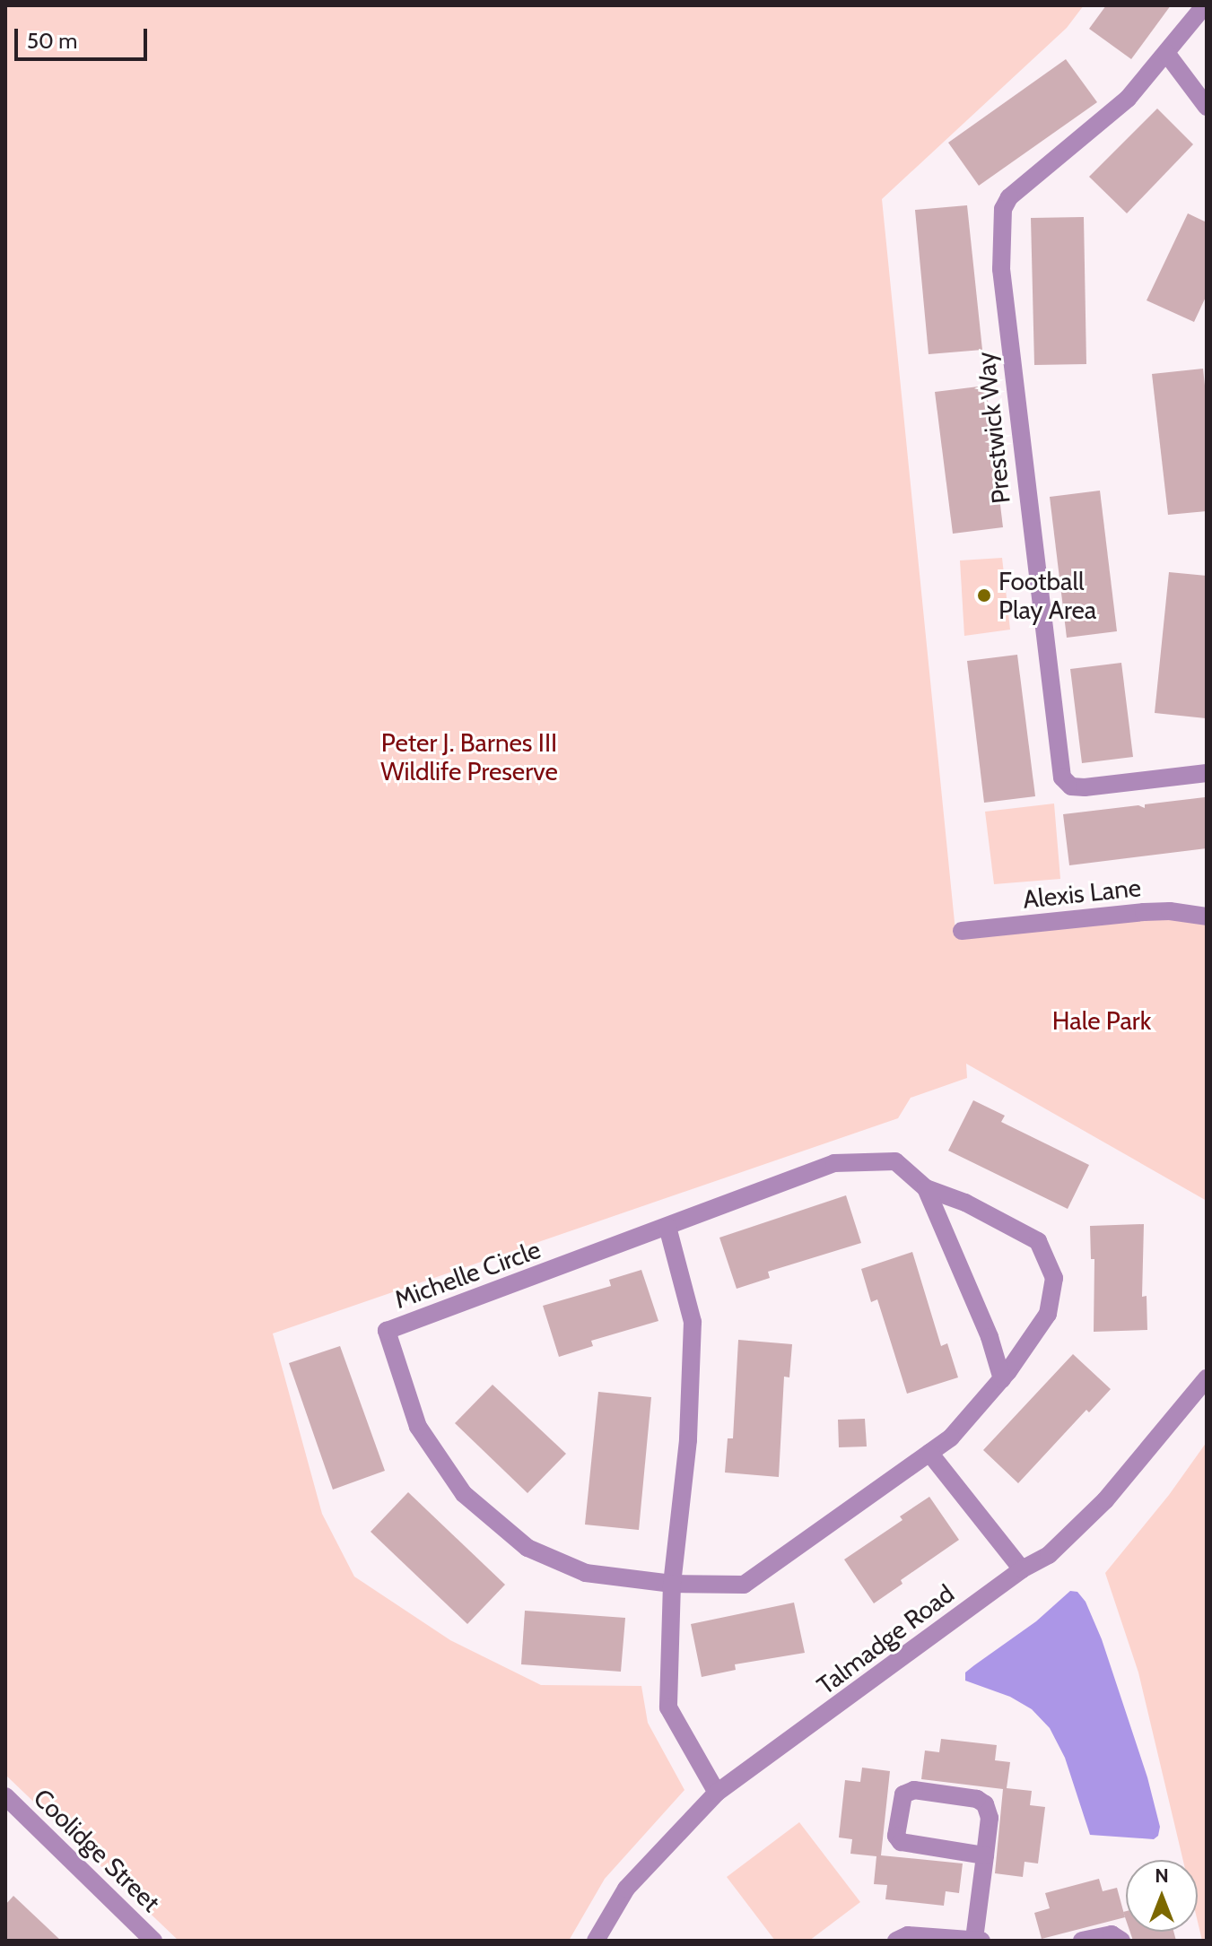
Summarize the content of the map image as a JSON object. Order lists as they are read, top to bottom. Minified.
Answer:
{"streets":{"street":["Prestwick Way","Alexis Lane","Michelle Circle","Talmadge Road","Coolidge Street"]},"parks":["Peter J. Barnes III Wildlife Preserve","Hale Park"],"places":["Football Play Area"],"scale_bar":"50 m","north":"top"}
